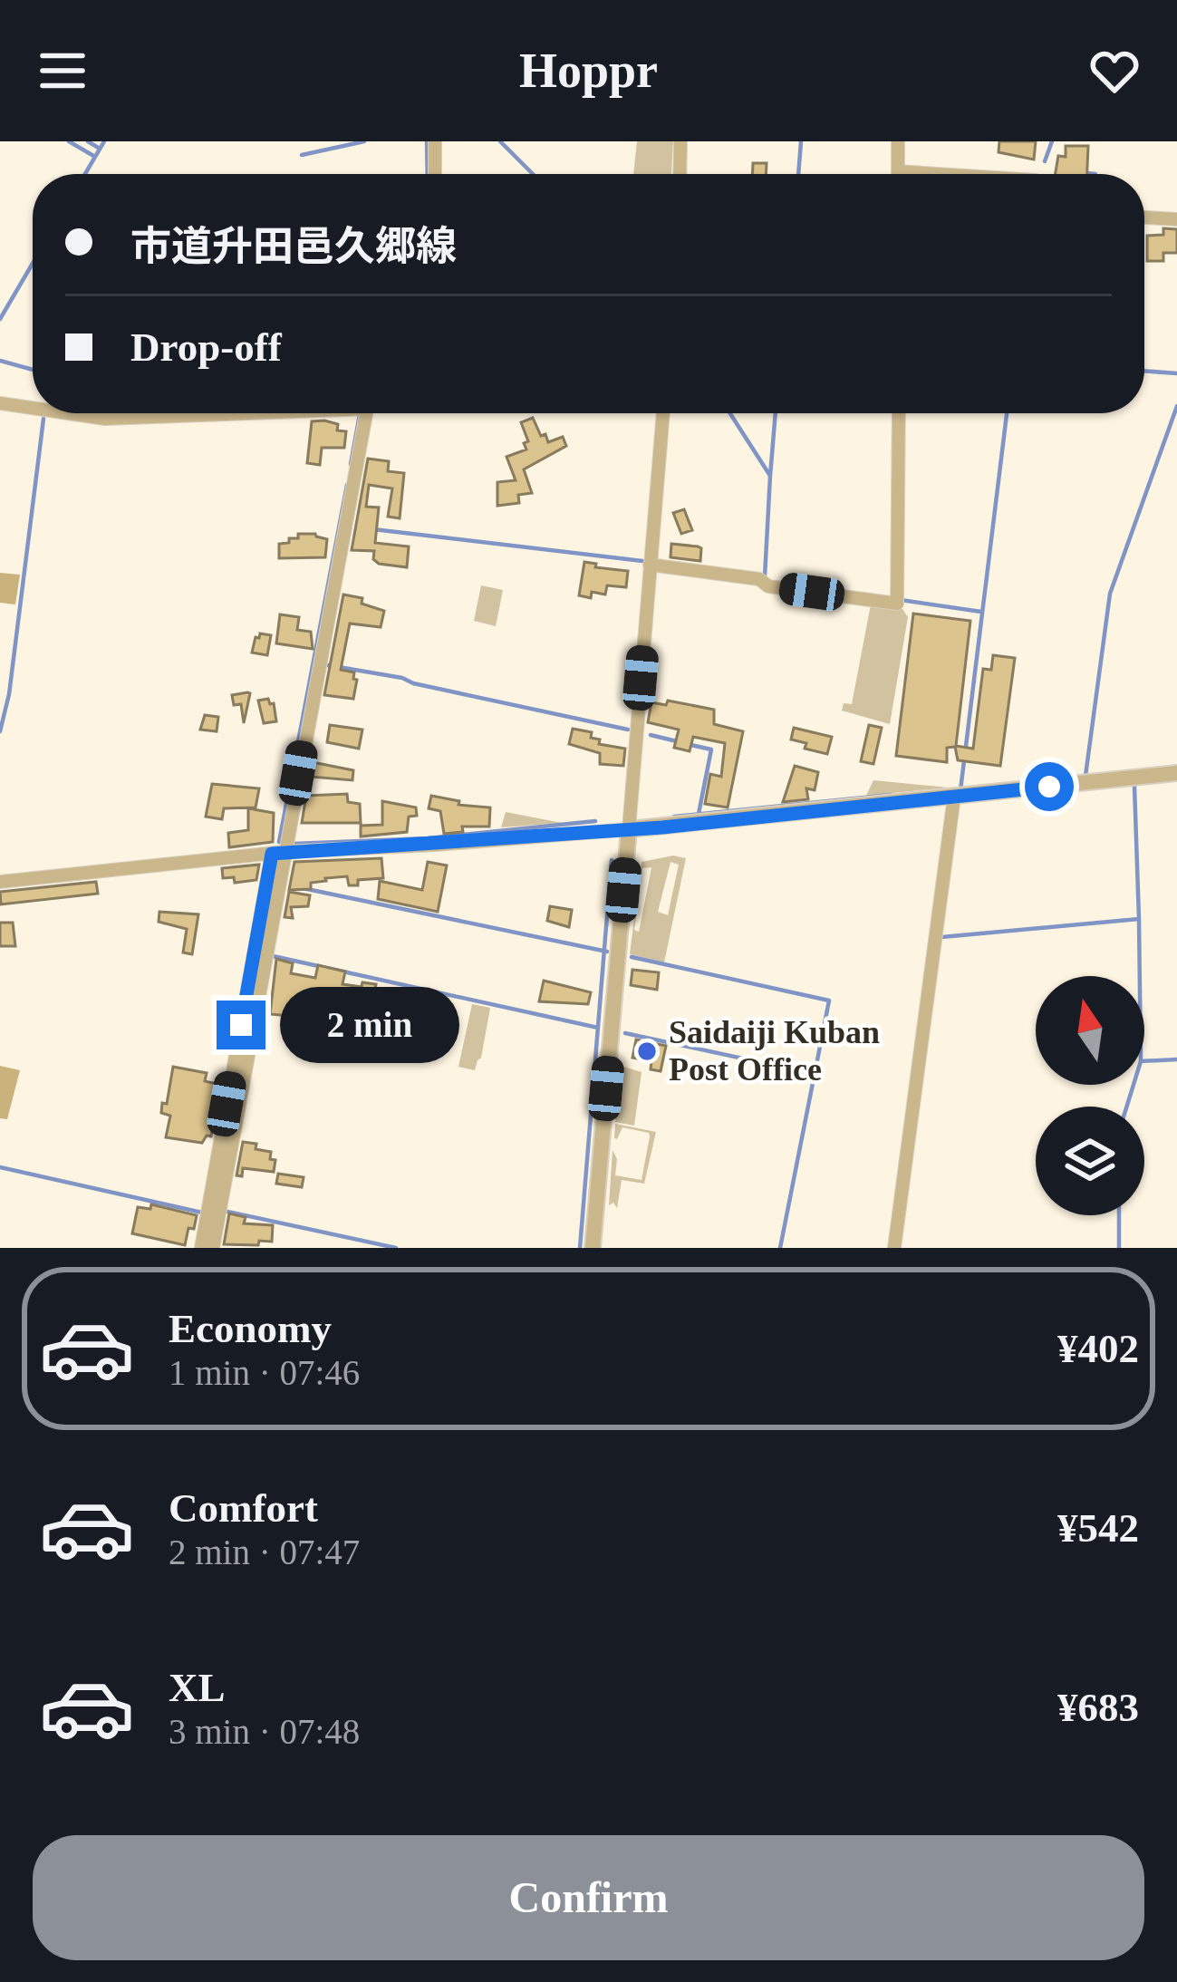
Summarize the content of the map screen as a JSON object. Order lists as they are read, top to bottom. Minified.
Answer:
{"places":["Saidaiji Kuban Post Office"],"north":"top","page":{"header":"Hoppr","banner":["市道升田邑久郷線","Drop-off"],"bubble":"2 min","list":[{"name":"Economy","note":"1 min · 07:46","value":"¥402"},{"name":"Comfort","note":"2 min · 07:47","value":"¥542"},{"name":"XL","note":"3 min · 07:48","value":"¥683"}],"buttons":"Confirm"}}
